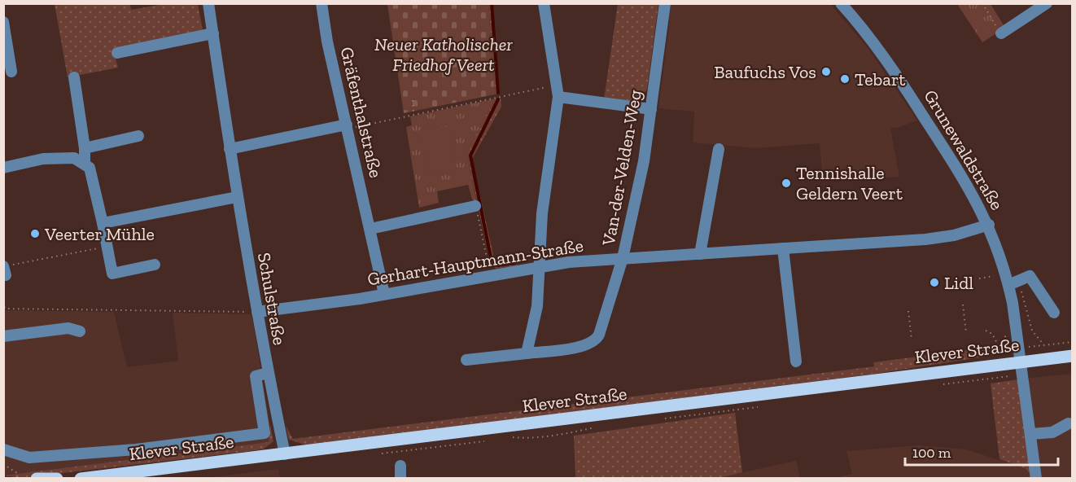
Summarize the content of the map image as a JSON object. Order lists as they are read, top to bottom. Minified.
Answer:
{"streets":{"main road":["Klever Straße"],"street":["Gräfenthalstraße","Grunewaldstraße","Van-der-Velden-Weg","Gerhart-Hauptmann-Straße","Schulstraße"]},"crossings":[["Gräfenthalstraße","Gerhart-Hauptmann-Straße"],["Grunewaldstraße","Gerhart-Hauptmann-Straße"],["Grunewaldstraße","Klever Straße"],["Van-der-Velden-Weg","Gerhart-Hauptmann-Straße"],["Gerhart-Hauptmann-Straße","Schulstraße"],["Schulstraße","Klever Straße"]],"parks":["Neuer Katholischer Friedhof Veert"],"places":["Baufuchs Vos","Tebart","Tennishalle Geldern Veert","Veerter Mühle","Lidl"],"scale_bar":"100 m"}
